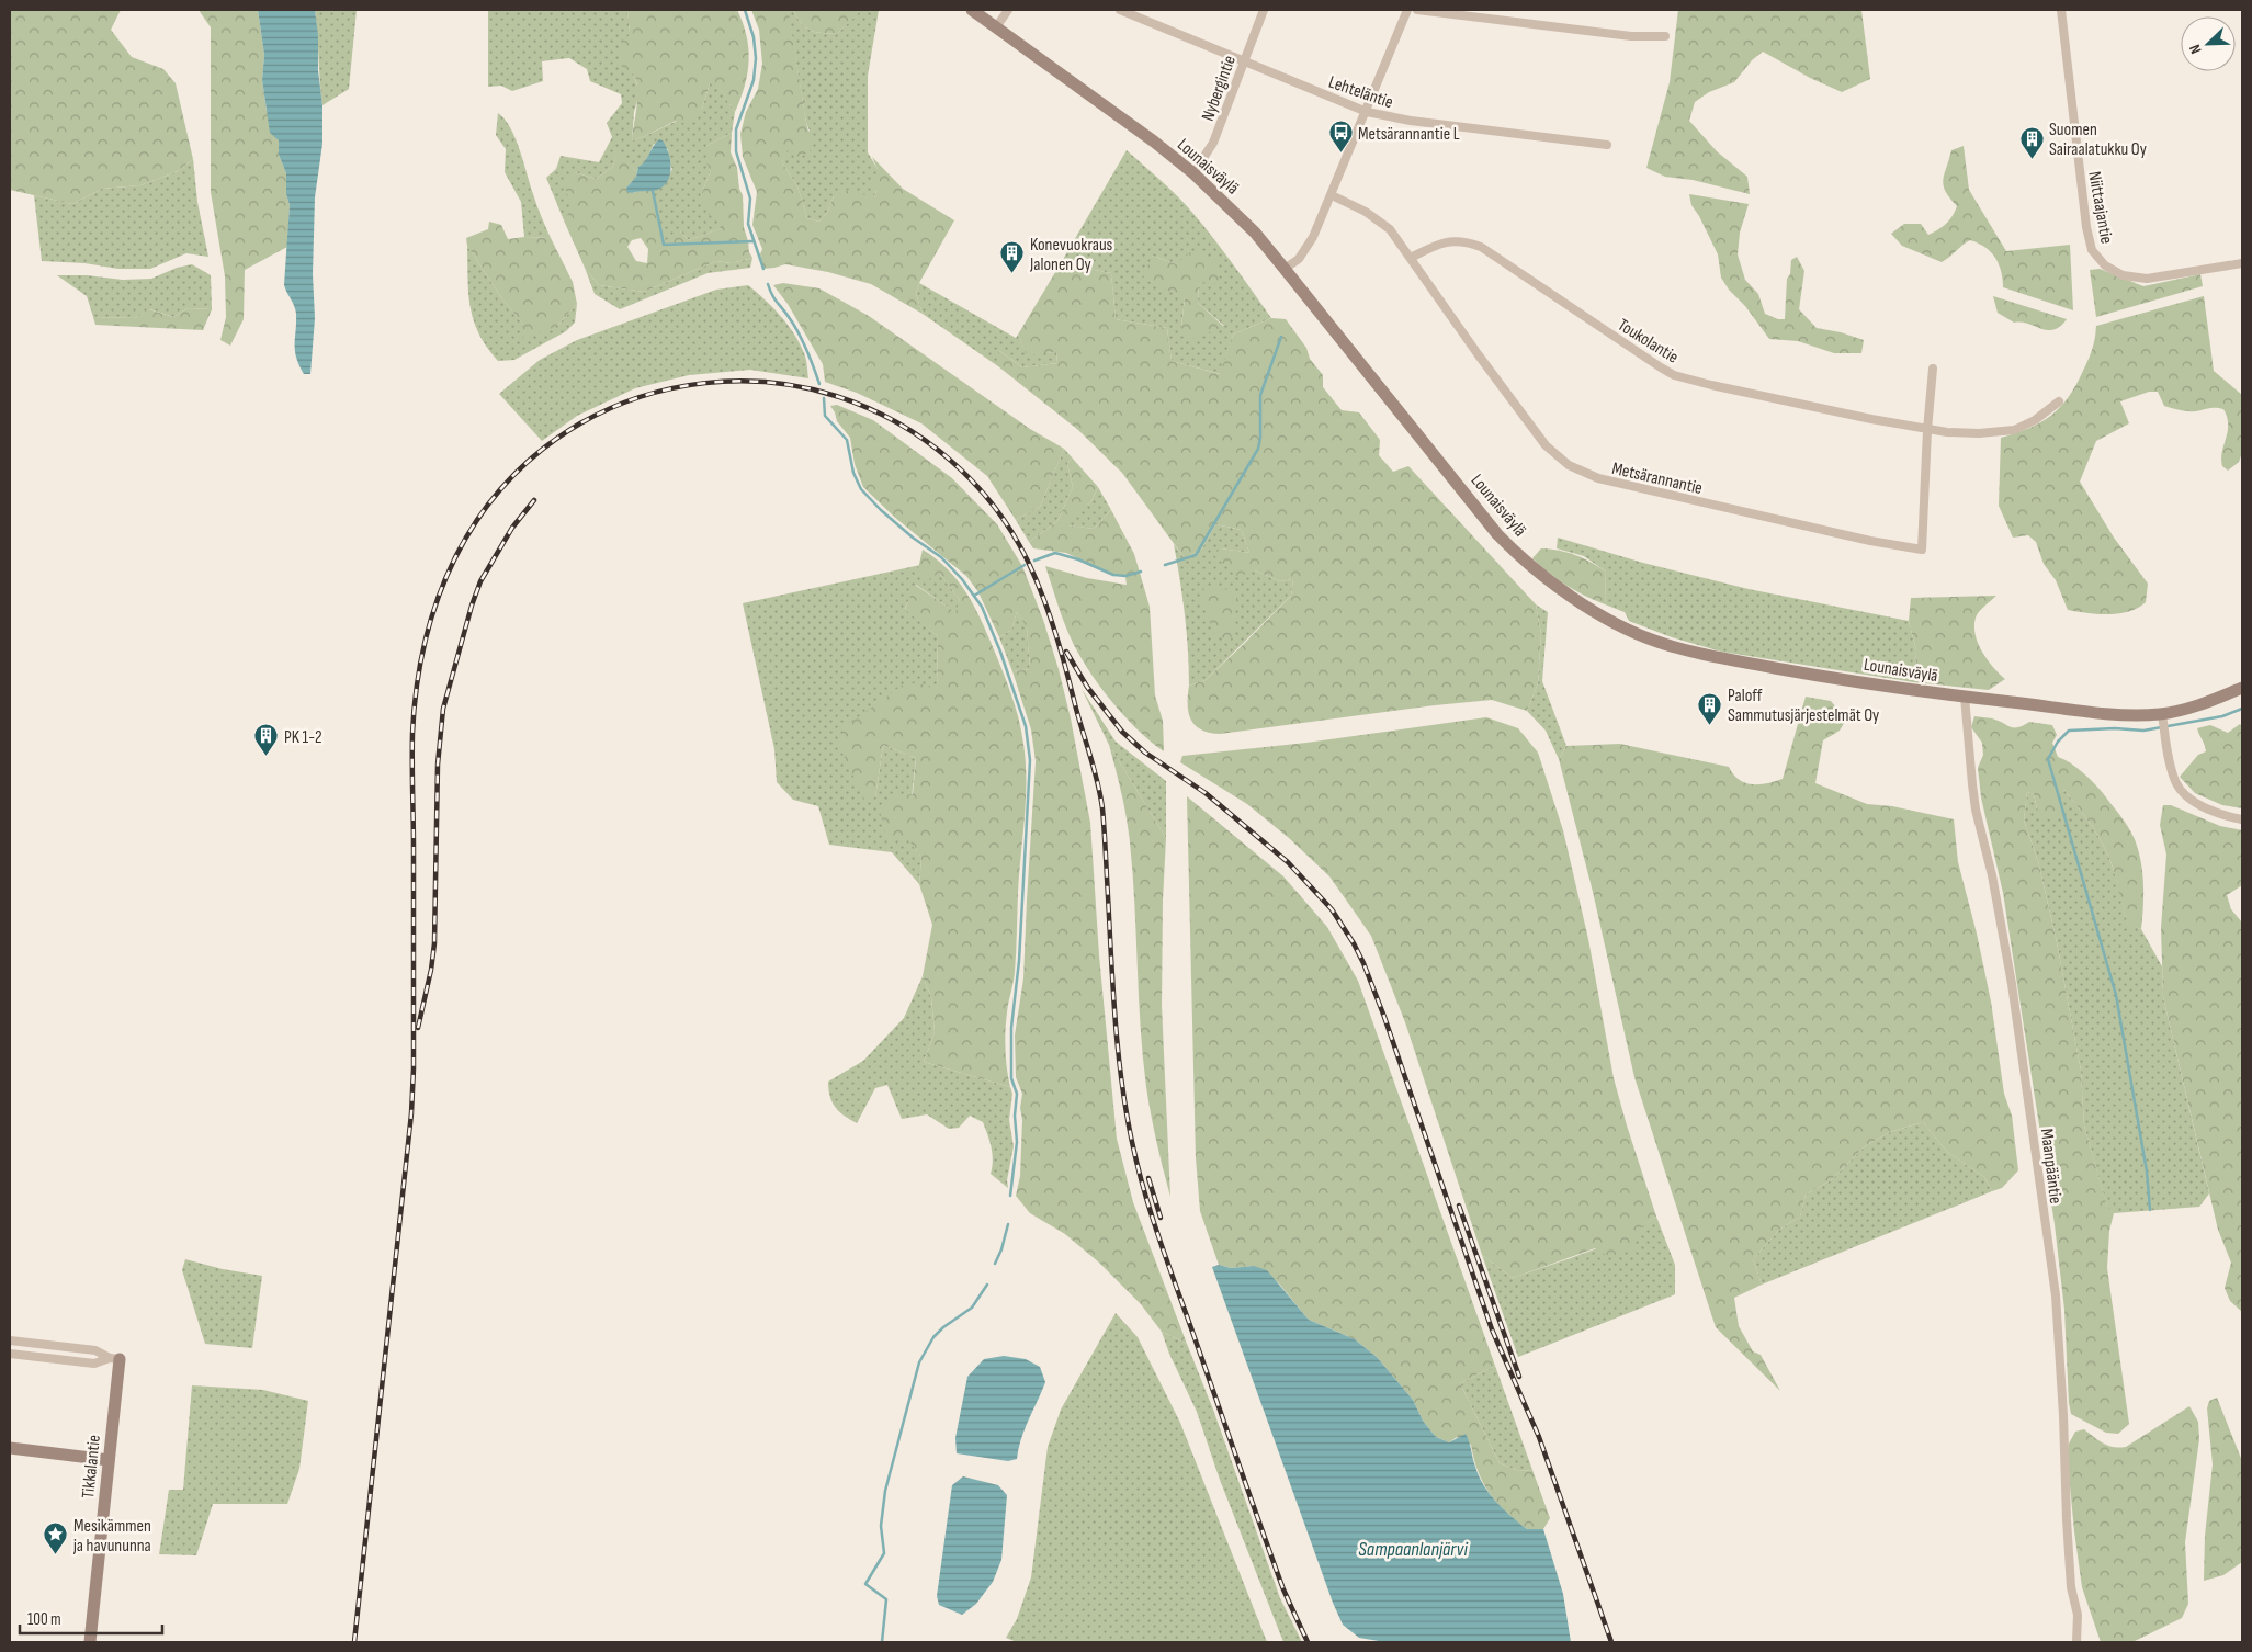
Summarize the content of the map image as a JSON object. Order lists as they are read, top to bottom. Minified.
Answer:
{"streets":{"street":["Nybergintie","Lehteläntie","Lounaisväylä","Niittaajantie","Toukolantie","Metsärannantie","Maanpääntie","Tikkalantie"]},"crossings":[["Nybergintie","Lehteläntie"],["Nybergintie","Lounaisväylä"],["Lounaisväylä","Maanpääntie"],["Toukolantie","Metsärannantie"]],"water":["Sampaanlanjärvi"],"places":{"bus stop":["Metsärannantie L"],"building":["Suomen Sairaalatukku Oy","Konevuokraus Jalonen Oy","Paloff Sammutusjärjestelmät Oy","PK 1-2"],"place":["Mesikämmen ja havununna"]},"scale_bar":"100 m","north":"bottom left"}
